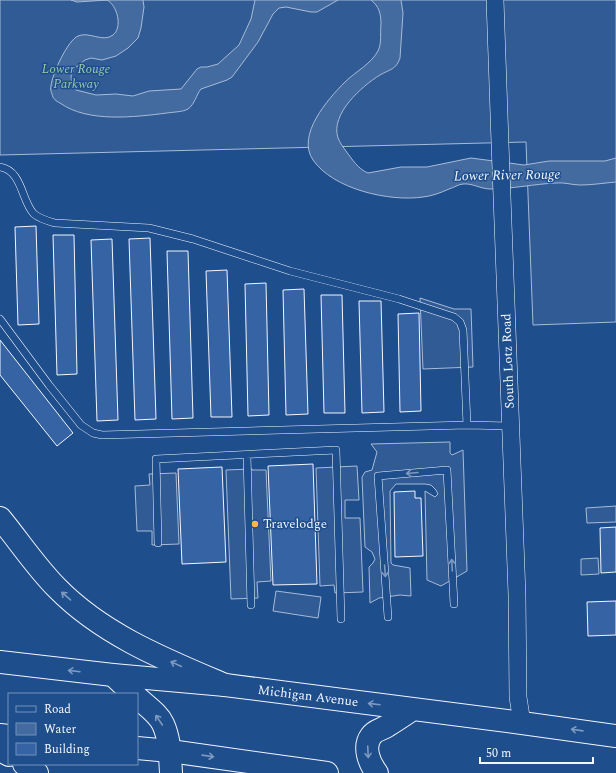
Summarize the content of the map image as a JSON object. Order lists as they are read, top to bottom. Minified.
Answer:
{"streets":{"main road":["Michigan Avenue"],"street":["South Lotz Road"]},"crossings":[["South Lotz Road","Michigan Avenue"]],"one_way":["Michigan Avenue"],"water":["Lower River Rouge"],"parks":["Lower Rouge Parkway"],"places":["Travelodge"],"legend":["Road","Water","Building"],"scale_bar":"50 m"}
